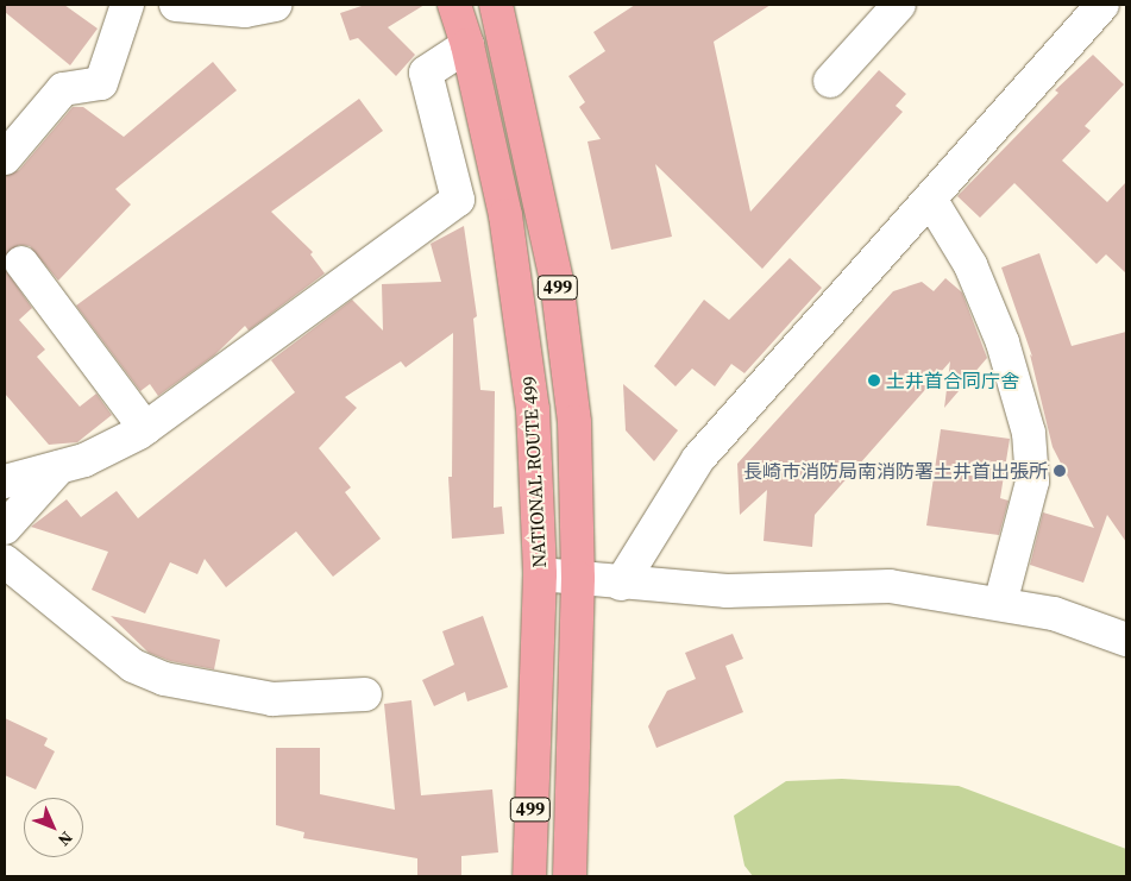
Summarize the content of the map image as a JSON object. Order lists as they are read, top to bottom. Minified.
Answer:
{"streets":{"highway":["499","NATIONAL ROUTE 499"]},"places":["土井首合同庁舎","長崎市消防局南消防署土井首出張所"],"north":"bottom right"}
